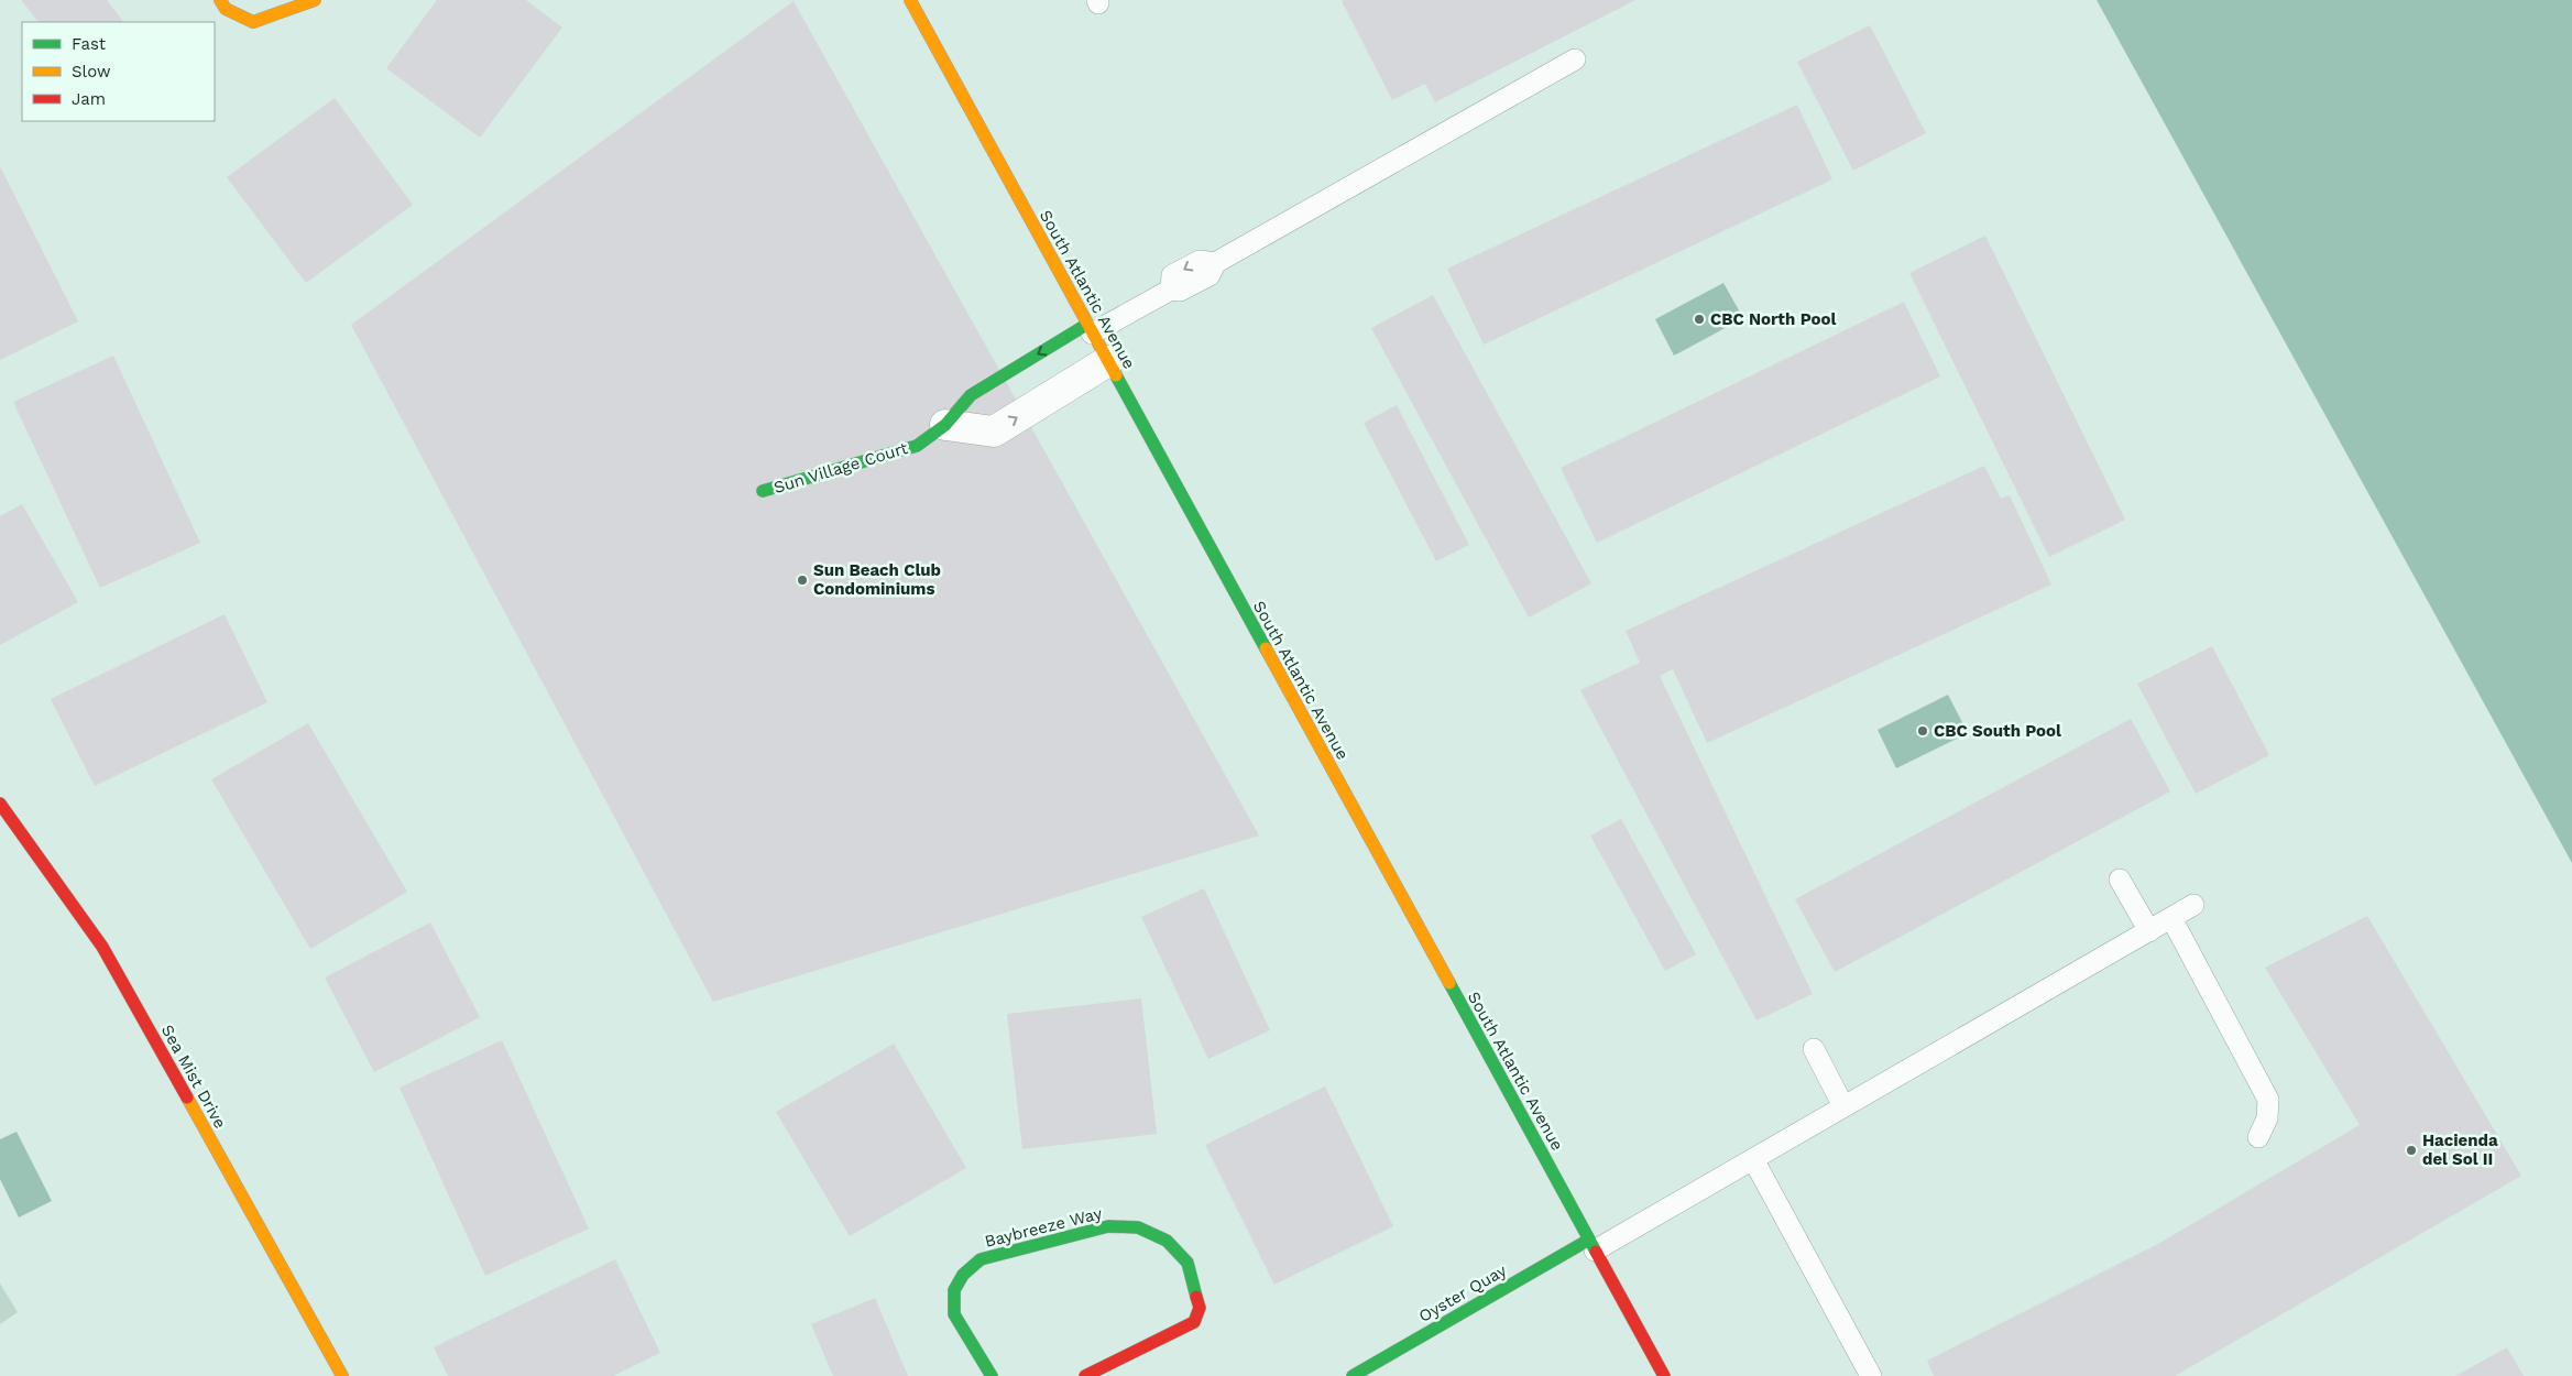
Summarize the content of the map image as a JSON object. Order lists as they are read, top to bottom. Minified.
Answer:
{"streets":{"street":["South Atlantic Avenue","Sun Village Court","Sea Mist Drive","Baybreeze Way","Oyster Quay"]},"crossings":[["South Atlantic Avenue","Sun Village Court"],["South Atlantic Avenue","Oyster Quay"]],"places":["CBC North Pool","Sun Beach Club Condominiums","CBC South Pool","Hacienda del Sol II"],"legend":["Fast","Slow","Jam"]}
